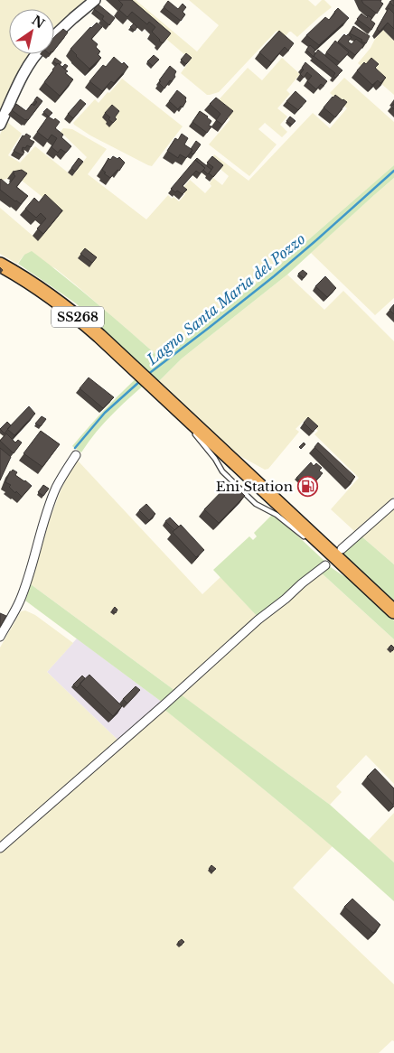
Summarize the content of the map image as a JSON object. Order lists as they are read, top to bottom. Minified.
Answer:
{"streets":{"highway":["SS268"]},"water":["Lagno Santa Maria del Pozzo"],"places":{"fuel station":["Eni Station"]},"north":"top right"}
